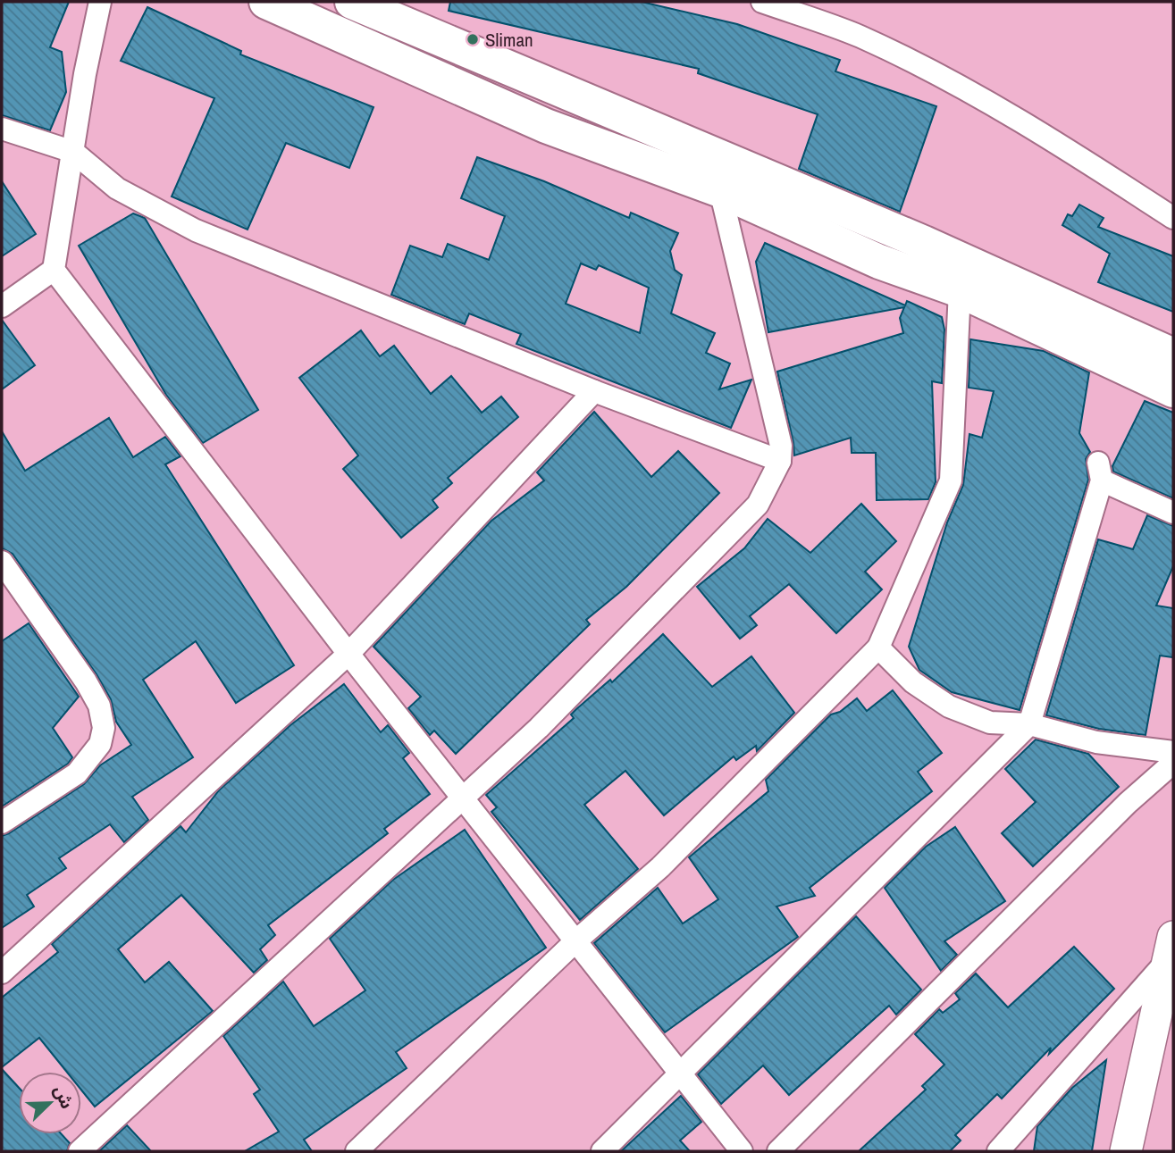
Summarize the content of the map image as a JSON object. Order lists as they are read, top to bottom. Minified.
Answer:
{"places":["Sliman"],"north":"top right"}
